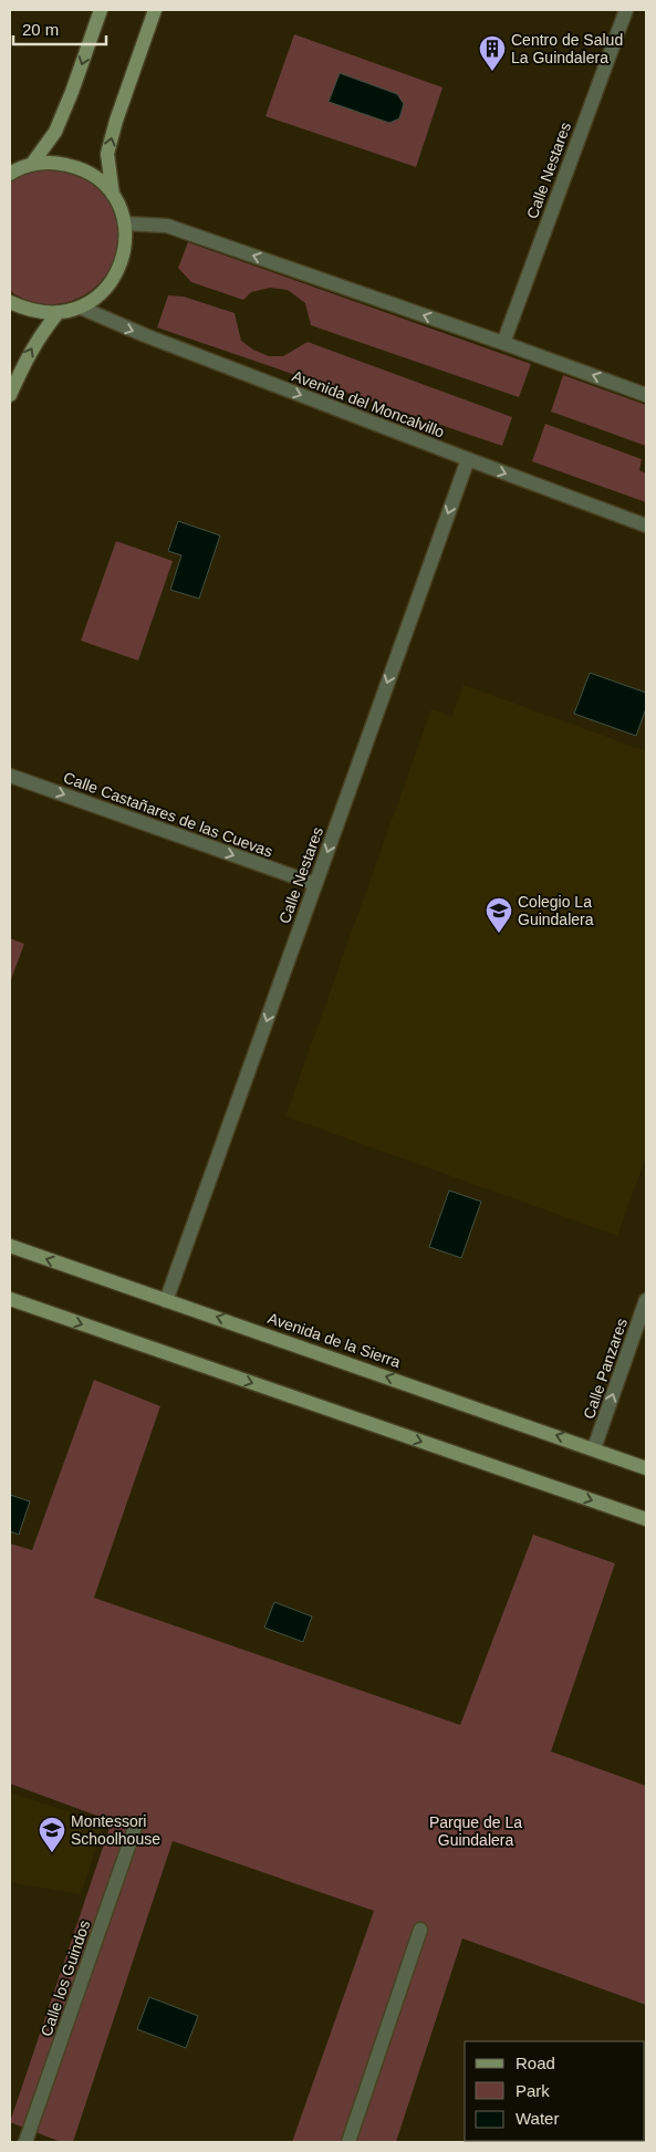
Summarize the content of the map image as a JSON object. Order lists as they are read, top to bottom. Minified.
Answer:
{"streets":{"main road":["Avenida de la Sierra"],"street":["Calle Nestares","Avenida del Moncalvillo","Calle Castañares de las Cuevas","Calle Panzares","Calle los Guindos"]},"crossings":[["Calle Nestares","Avenida del Moncalvillo"],["Calle Nestares","Calle Castañares de las Cuevas"],["Calle Nestares","Avenida de la Sierra"],["Avenida de la Sierra","Calle Panzares"]],"one_way":["Calle Nestares","Calle Castañares de las Cuevas","Calle Panzares"],"parks":["Parque de La Guindalera"],"places":{"building":["Centro de Salud La Guindalera"],"school or university":["Colegio La Guindalera","Montessori Schoolhouse"]},"legend":["Road","Park","Water"],"scale_bar":"20 m"}
